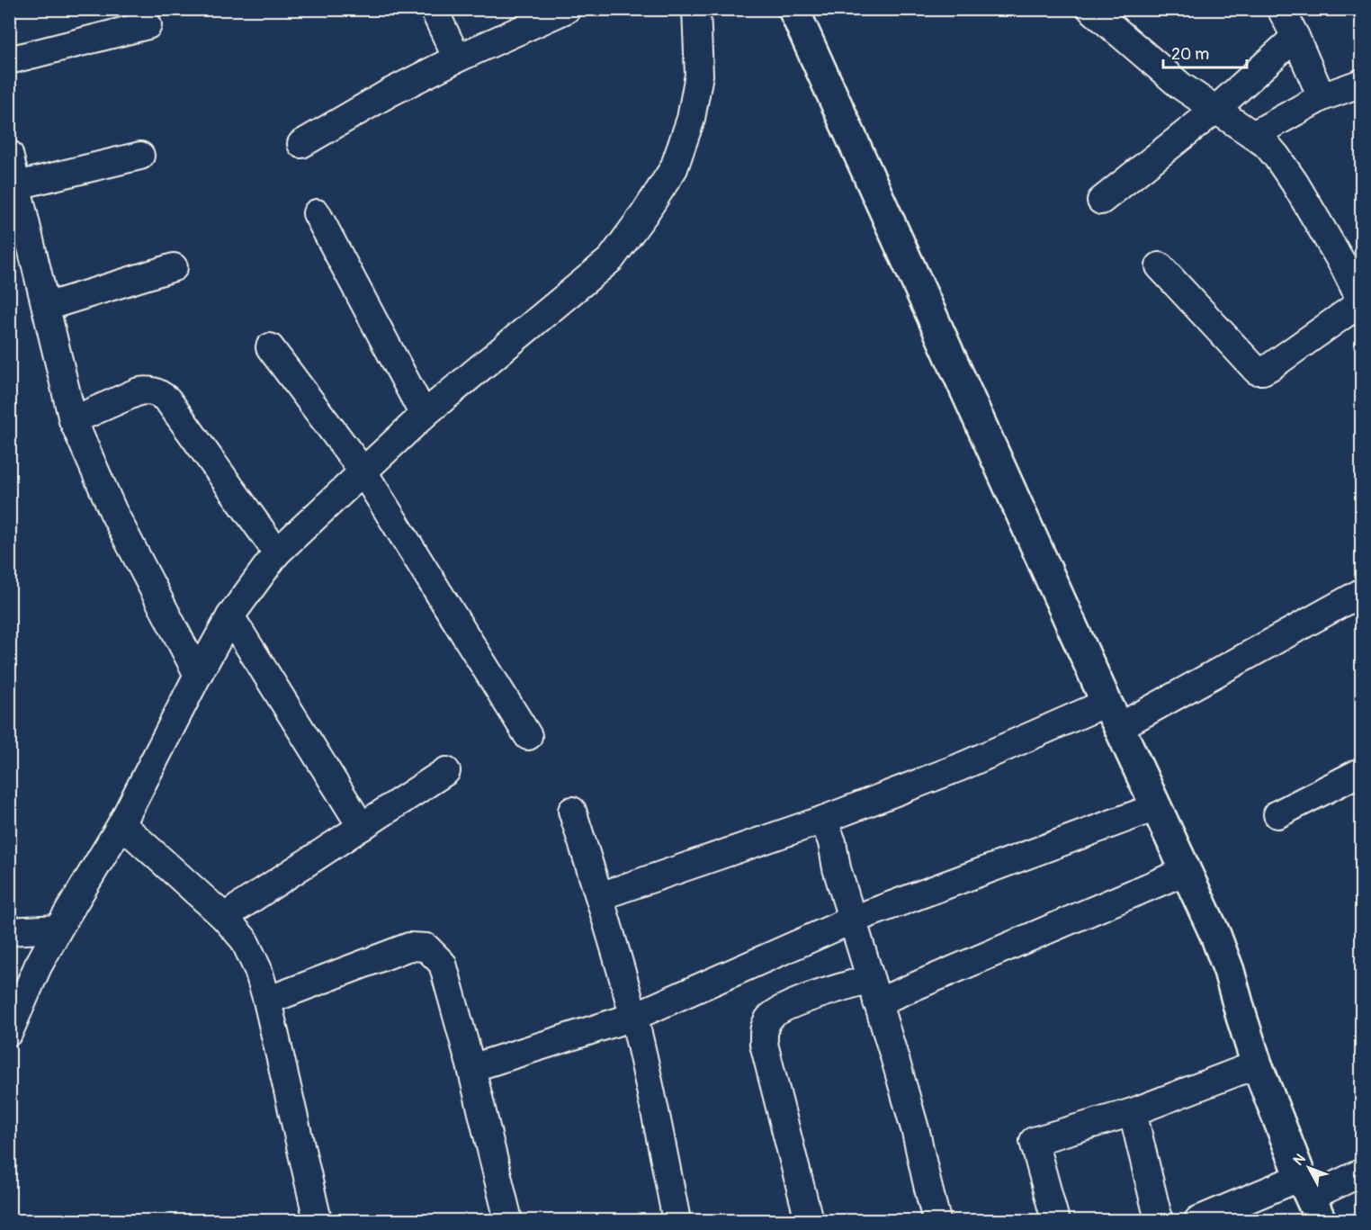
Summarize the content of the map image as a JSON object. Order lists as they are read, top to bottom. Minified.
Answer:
{"scale_bar":"20 m","north":"top left"}
